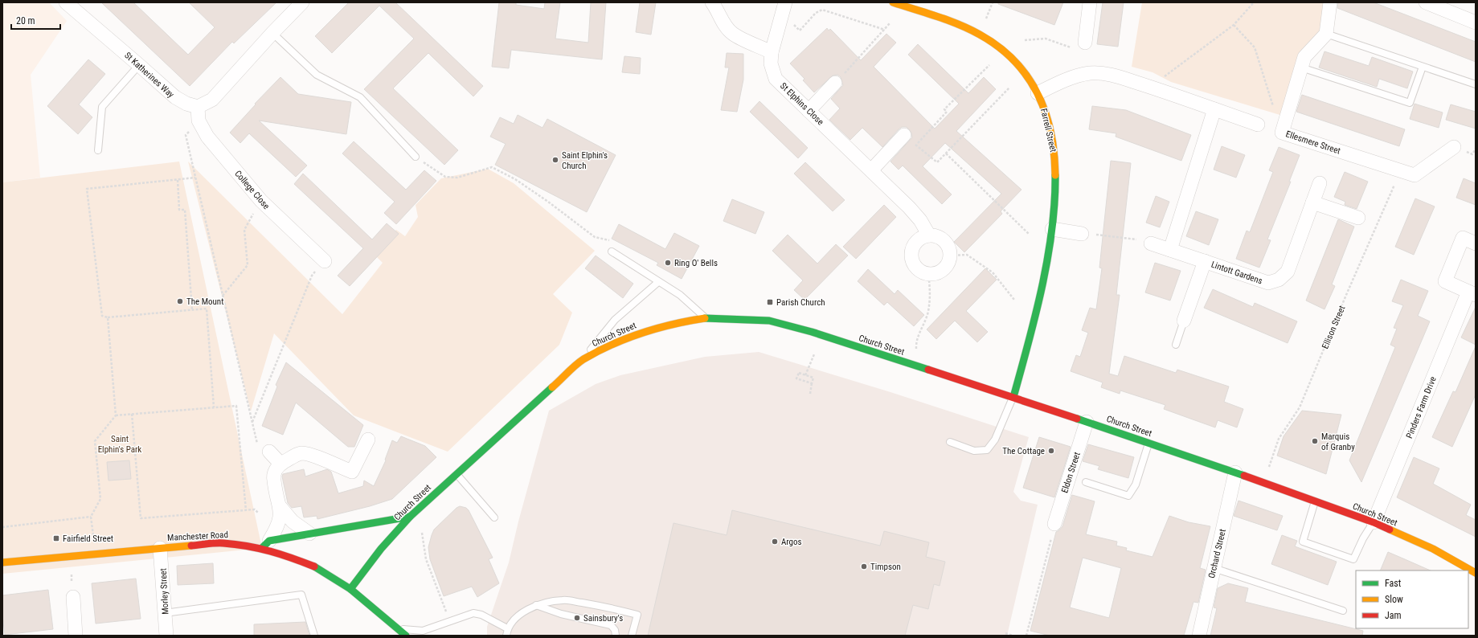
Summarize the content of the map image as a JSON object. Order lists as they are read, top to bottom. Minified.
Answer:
{"streets":{"street":["St Katherines Way","St Elphins Close","Farrell Street","Ellesmere Street","College Close","Lintott Gardens","Church Street","Pinders Farm Drive","Eldon Street","Manchester Road","Orchard Street","Morley Street"],"path":["Ellison Street"]},"crossings":[["St Katherines Way","College Close"],["Farrell Street","Church Street"],["Ellesmere Street","Ellison Street"],["Ellison Street","Church Street"],["Church Street","Pinders Farm Drive"],["Church Street","Eldon Street"],["Church Street","Manchester Road"],["Church Street","Orchard Street"],["Manchester Road","Morley Street"]],"parks":["Saint Elphin's Park"],"places":{"other":["Saint Elphin's Church","Ring O' Bells","The Mount","Marquis of Granby","The Cottage","Argos","Timpson","Sainsbury's"],"transit":["Parish Church","Fairfield Street"]},"legend":["Fast","Slow","Jam"],"scale_bar":"20 m"}
